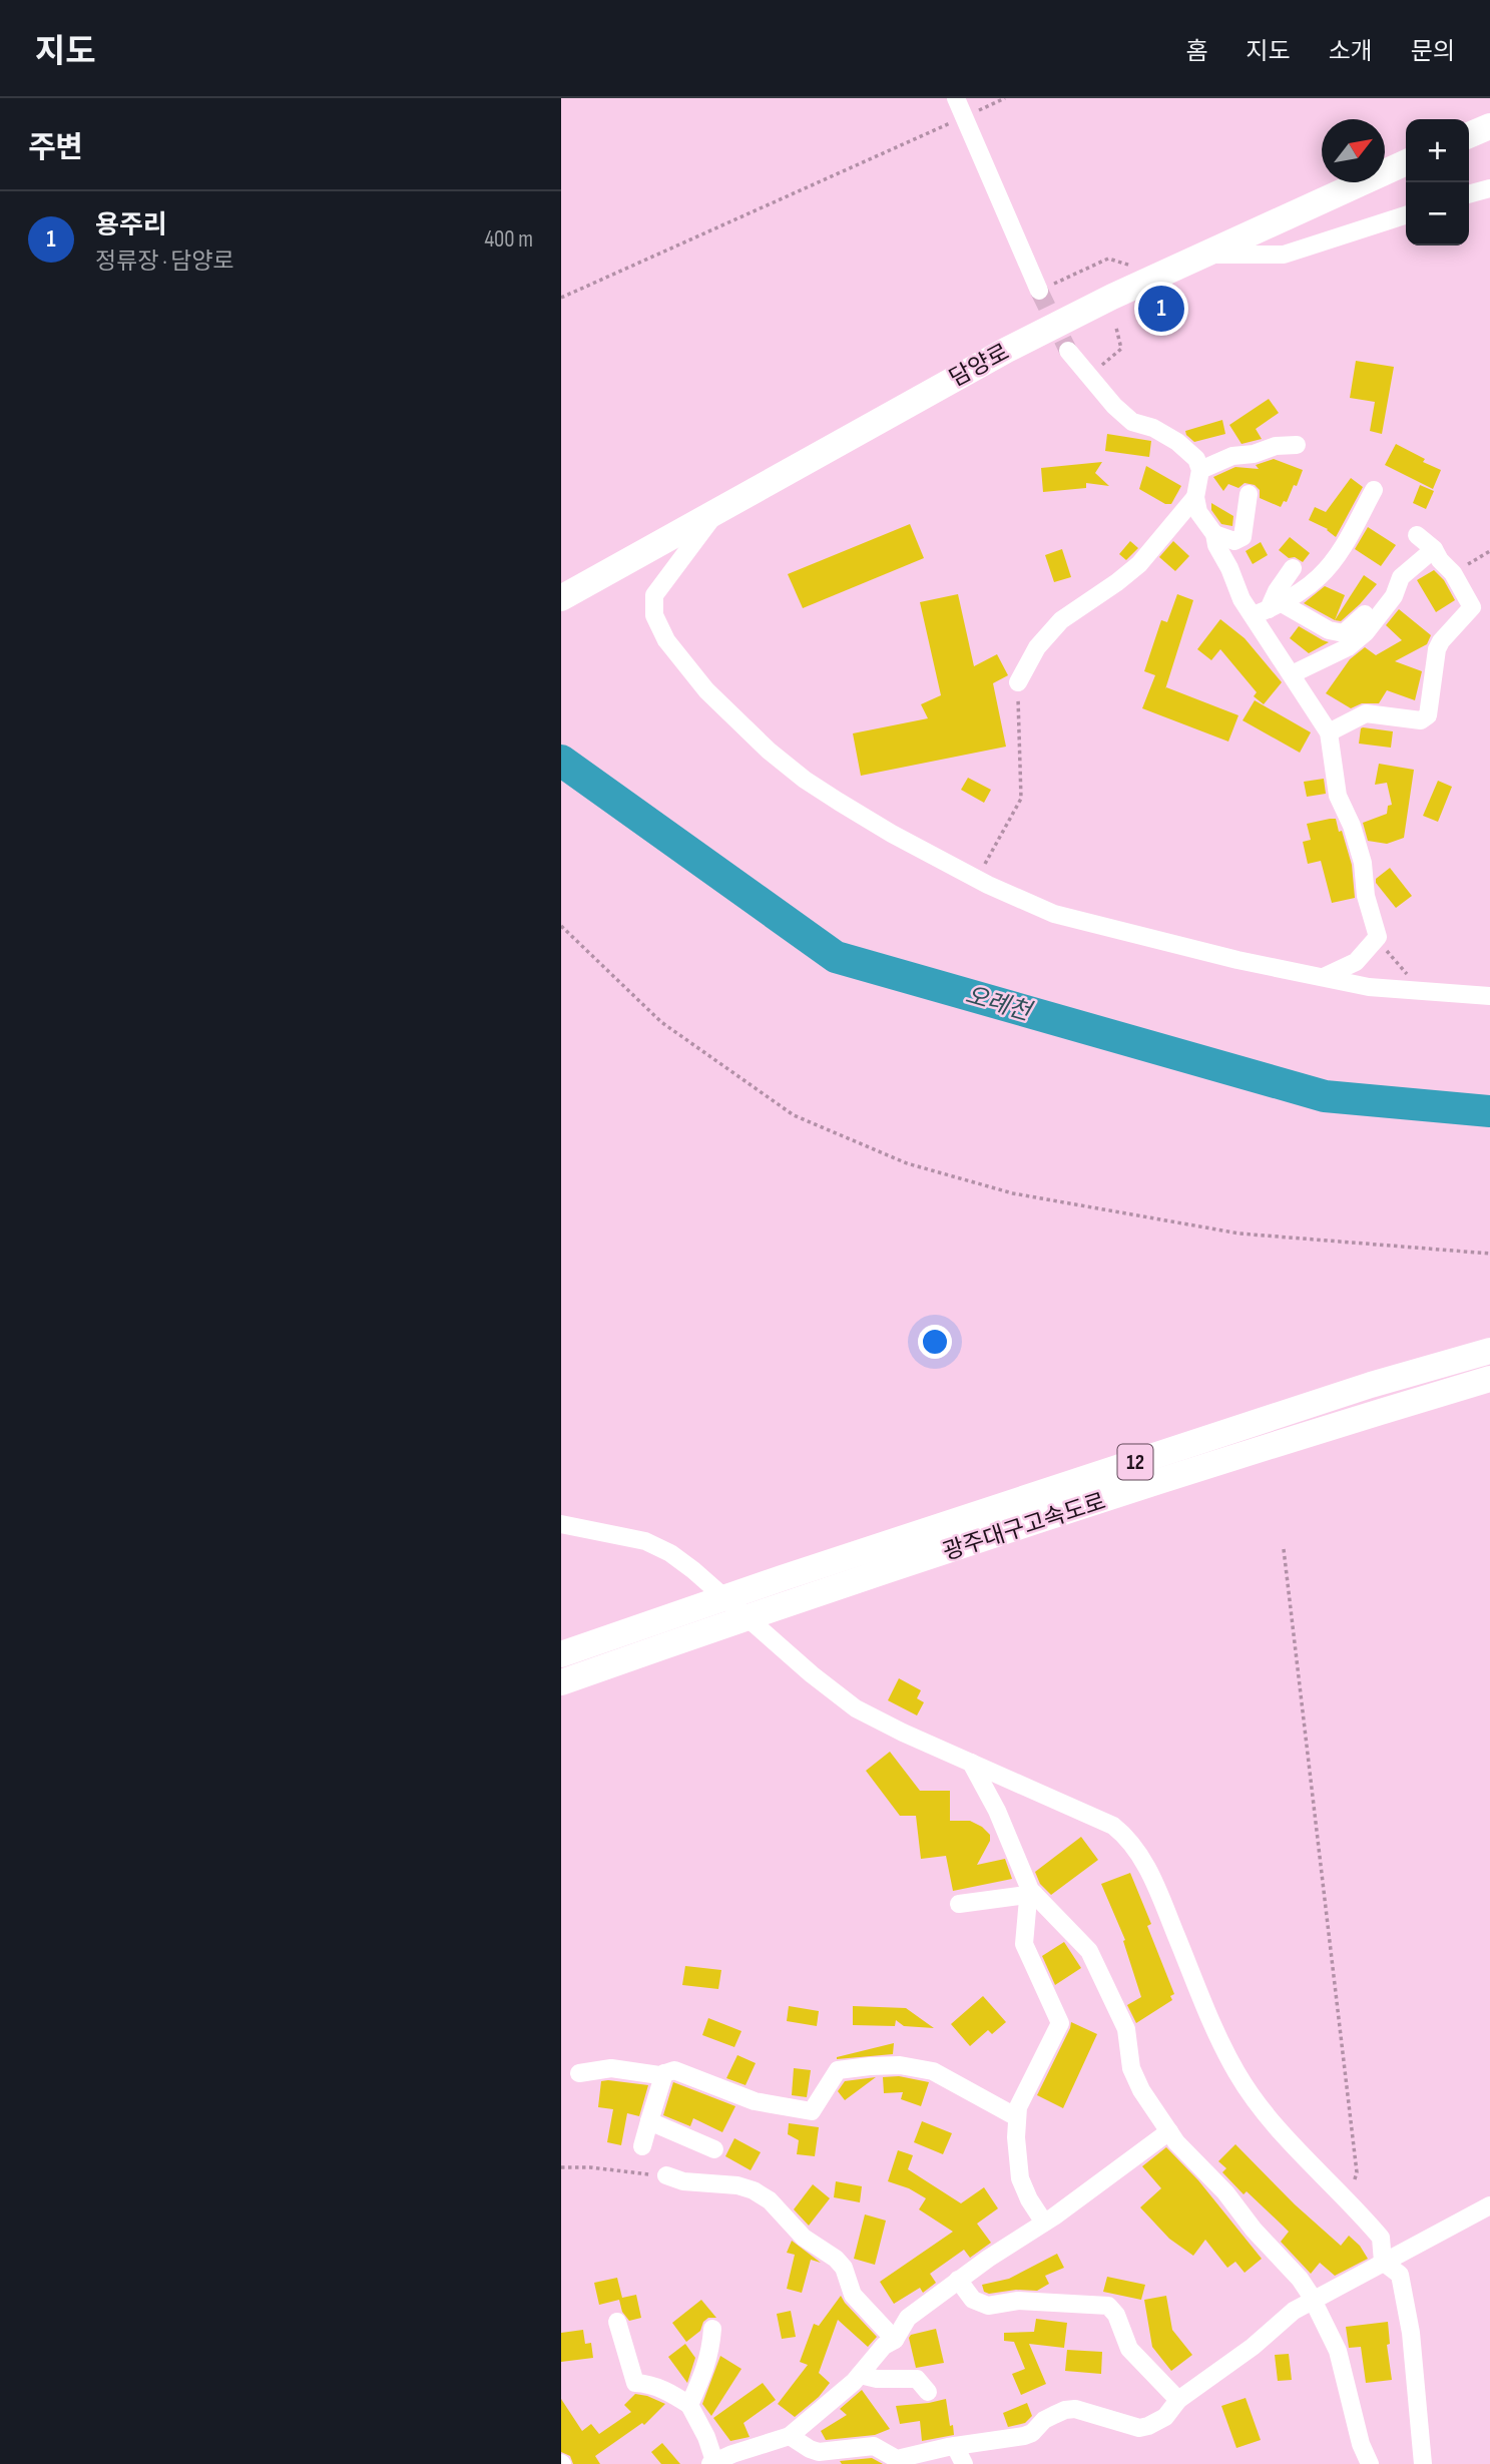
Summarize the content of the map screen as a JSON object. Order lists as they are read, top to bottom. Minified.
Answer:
{"streets":{"highway":["담양로","12","광주대구고속도로"]},"water":["오례천"],"north":"top right","page":{"header":"지도","nav":["홈","지도","소개","문의"],"heading":"주변","map_buttons":["+","−"],"list":[{"mark":"1","name":"용주리","note":"정류장 · 담양로","value":"400 m"}],"pins":"1"}}
